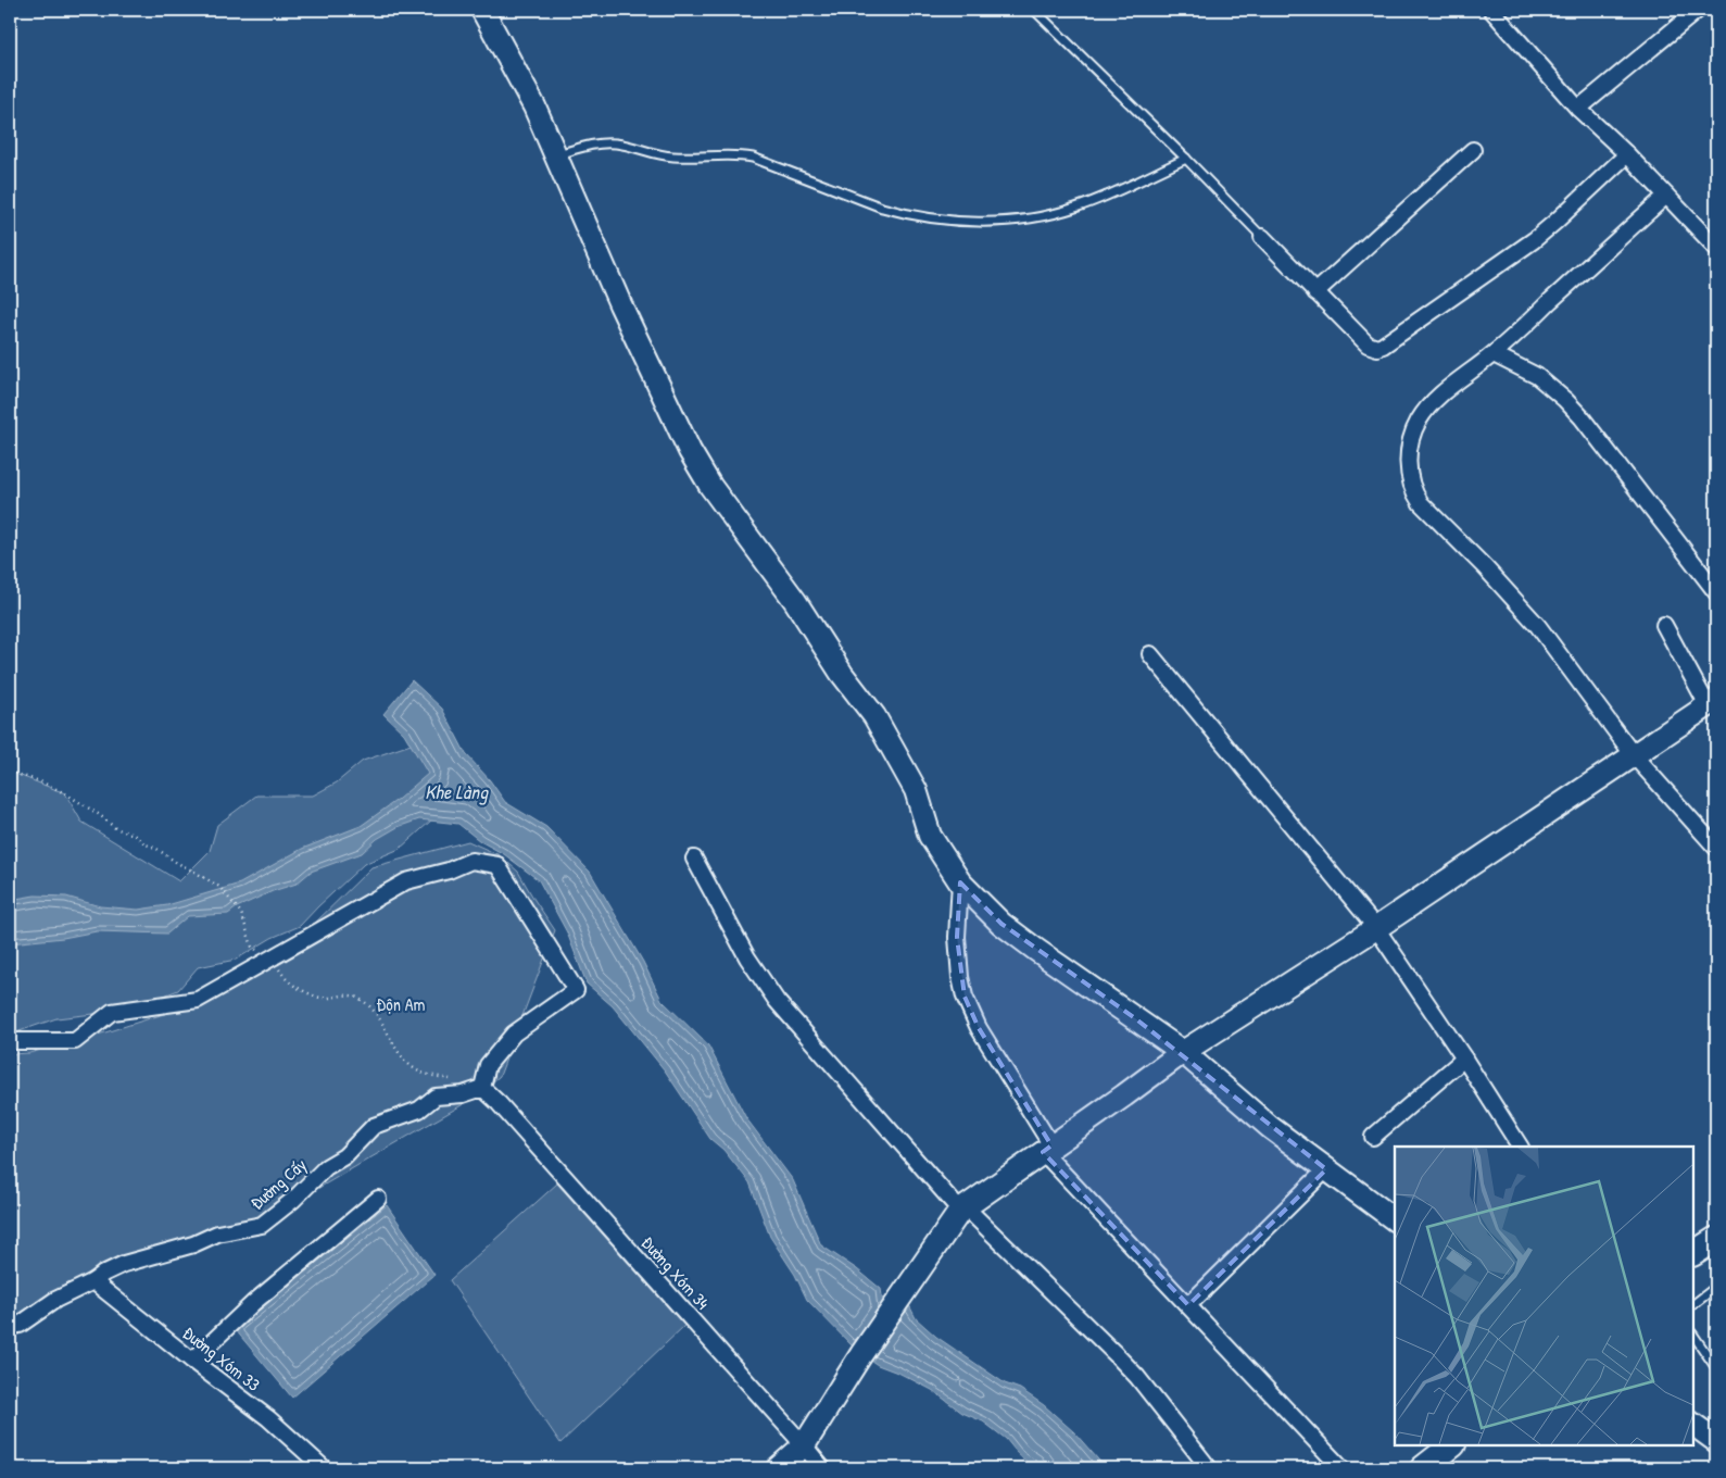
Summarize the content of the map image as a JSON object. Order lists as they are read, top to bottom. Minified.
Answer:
{"streets":{"street":["Đường Cấy","Đường Xóm 34","Đường Xóm 33"]},"crossings":[["Đường Cấy","Đường Xóm 34"],["Đường Cấy","Đường Xóm 33"]],"water":["Khe Làng"],"parks":["Độn Am"]}
